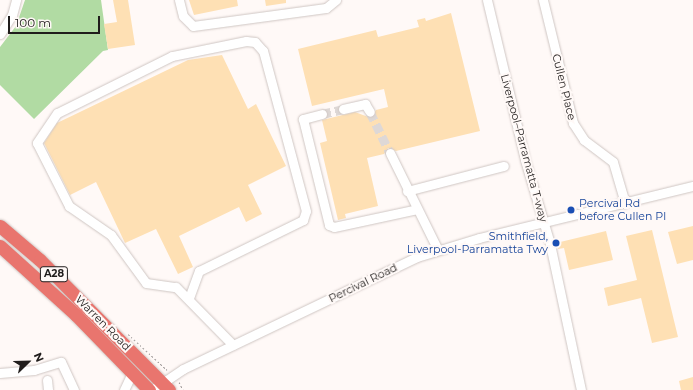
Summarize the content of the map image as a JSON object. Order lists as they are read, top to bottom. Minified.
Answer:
{"streets":{"highway":["A28","Warren Road"],"street":["Cullen Place","Liverpool–Parramatta T-way","Percival Road"]},"crossings":[["Cullen Place","Percival Road"],["Liverpool–Parramatta T-way","Percival Road"],["Percival Road","Warren Road"]],"places":["Percival Rd before Cullen Pl","Smithfield, Liverpool-Parramatta Twy"],"scale_bar":"100 m","north":"top right"}
